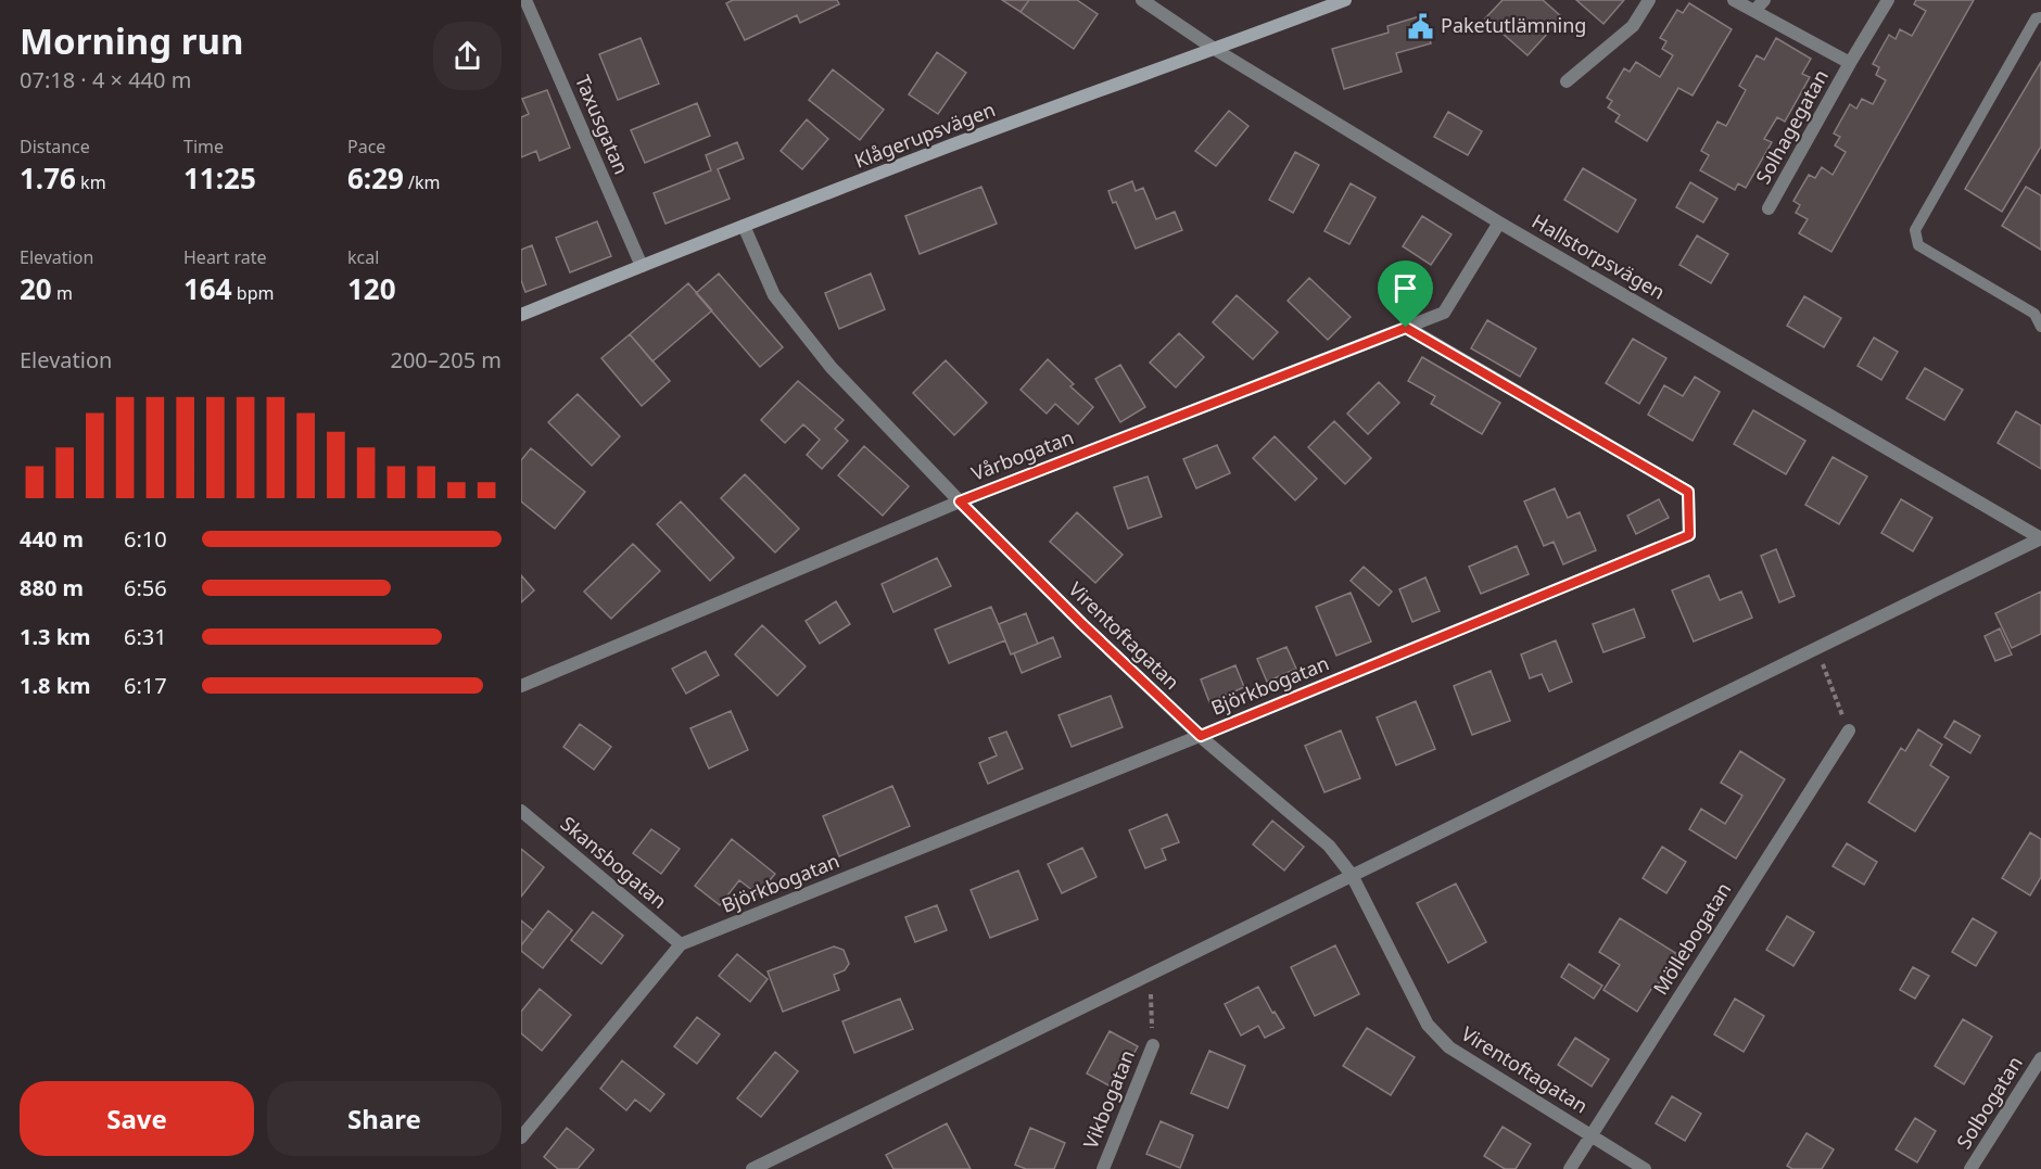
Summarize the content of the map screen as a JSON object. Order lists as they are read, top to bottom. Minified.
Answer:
{"streets":{"street":["Taxusgatan","Solhagegatan","Klågerupsvägen","Hallstorpsvägen","Vårbogatan","Virentoftagatan","Björkbogatan","Skansbogatan","Möllebogatan","Vikbogatan","Solbogatan"]},"crossings":[["Taxusgatan","Klågerupsvägen"],["Klågerupsvägen","Hallstorpsvägen"],["Klågerupsvägen","Virentoftagatan"],["Hallstorpsvägen","Vårbogatan"],["Vårbogatan","Virentoftagatan"],["Vårbogatan","Björkbogatan"],["Virentoftagatan","Björkbogatan"],["Virentoftagatan","Möllebogatan"],["Björkbogatan","Skansbogatan"]],"places":{"public building":["Paketutlämning"]},"page":{"heading":["Morning run","07:18 · 4 × 440 m"],"stats":[["Distance","1.76 km"],["Time","11:25"],["Pace","6:29 /km"],["Elevation","20 m"],["Heart rate","164 bpm"],["kcal","120"]],"chart":["Elevation","200–205 m"],"list":[{"name":"440 m","note":"6:10"},{"name":"880 m","note":"6:56"},{"name":"1.3 km","note":"6:31"},{"name":"1.8 km","note":"6:17"}],"buttons":["Save","Share"]}}
